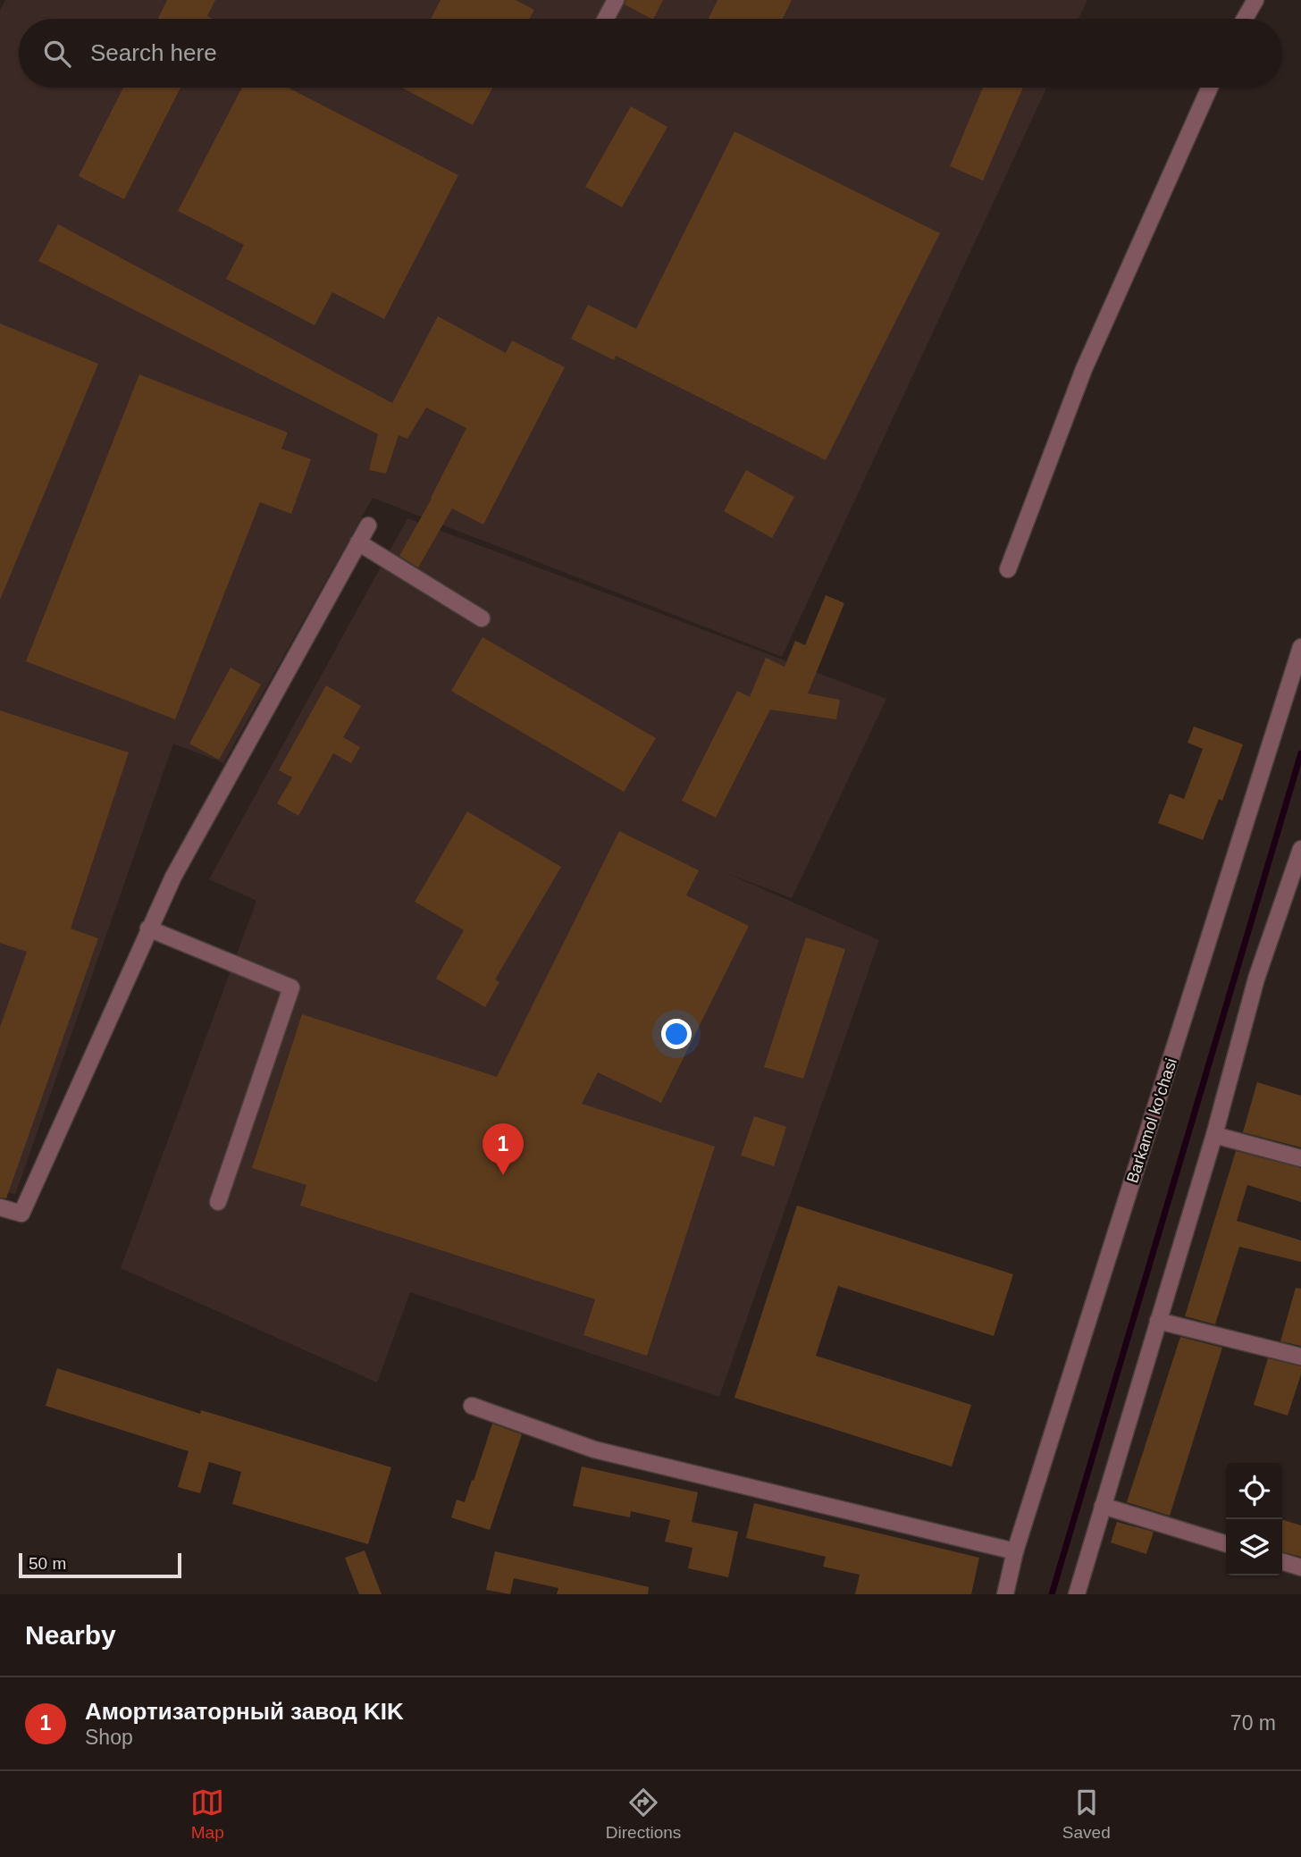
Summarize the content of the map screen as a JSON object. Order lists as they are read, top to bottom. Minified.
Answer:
{"streets":{"street":["Barkamol ko'chasi"]},"scale_bar":"50 m","page":{"search":"Search here","pins":"1","scale":"50 m","heading":"Nearby","list":[{"mark":"1","name":"Амортизаторный завод KIK","note":"Shop","value":"70 m"}],"nav":["Map","Directions","Saved"]}}
